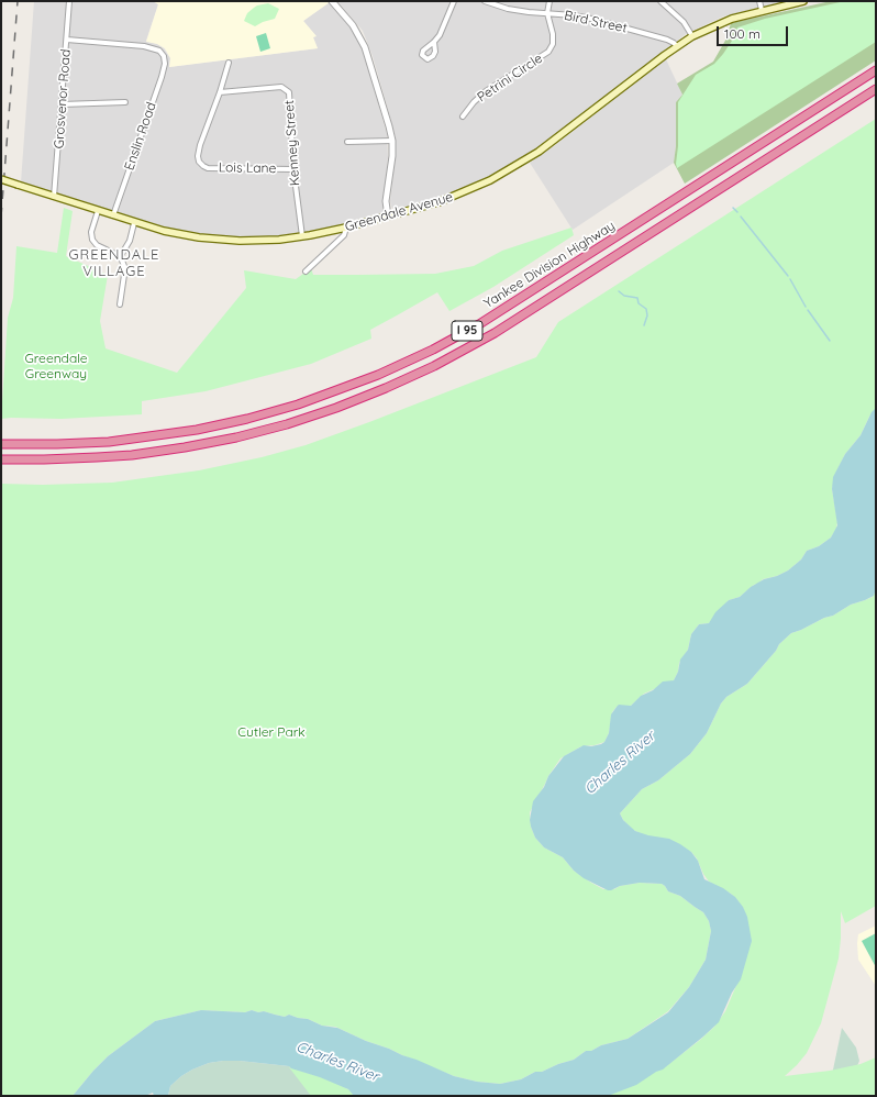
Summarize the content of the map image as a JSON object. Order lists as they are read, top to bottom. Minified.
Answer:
{"streets":{"highway":["Yankee Division Highway","I 95"],"main road":["Greendale Avenue"],"street":["Bird Street","Petrini Circle","Grosvenor Road","Enslin Road","Kenney Street","Lois Lane"]},"crossings":[["Bird Street","Petrini Circle"],["Bird Street","Greendale Avenue"],["Grosvenor Road","Enslin Road"],["Grosvenor Road","Greendale Avenue"],["Enslin Road","Greendale Avenue"],["Kenney Street","Lois Lane"],["Kenney Street","Greendale Avenue"]],"districts":["GREENDALE VILLAGE"],"water":["Charles River"],"parks":["Greendale Greenway","Cutler Park"],"scale_bar":"100 m"}
